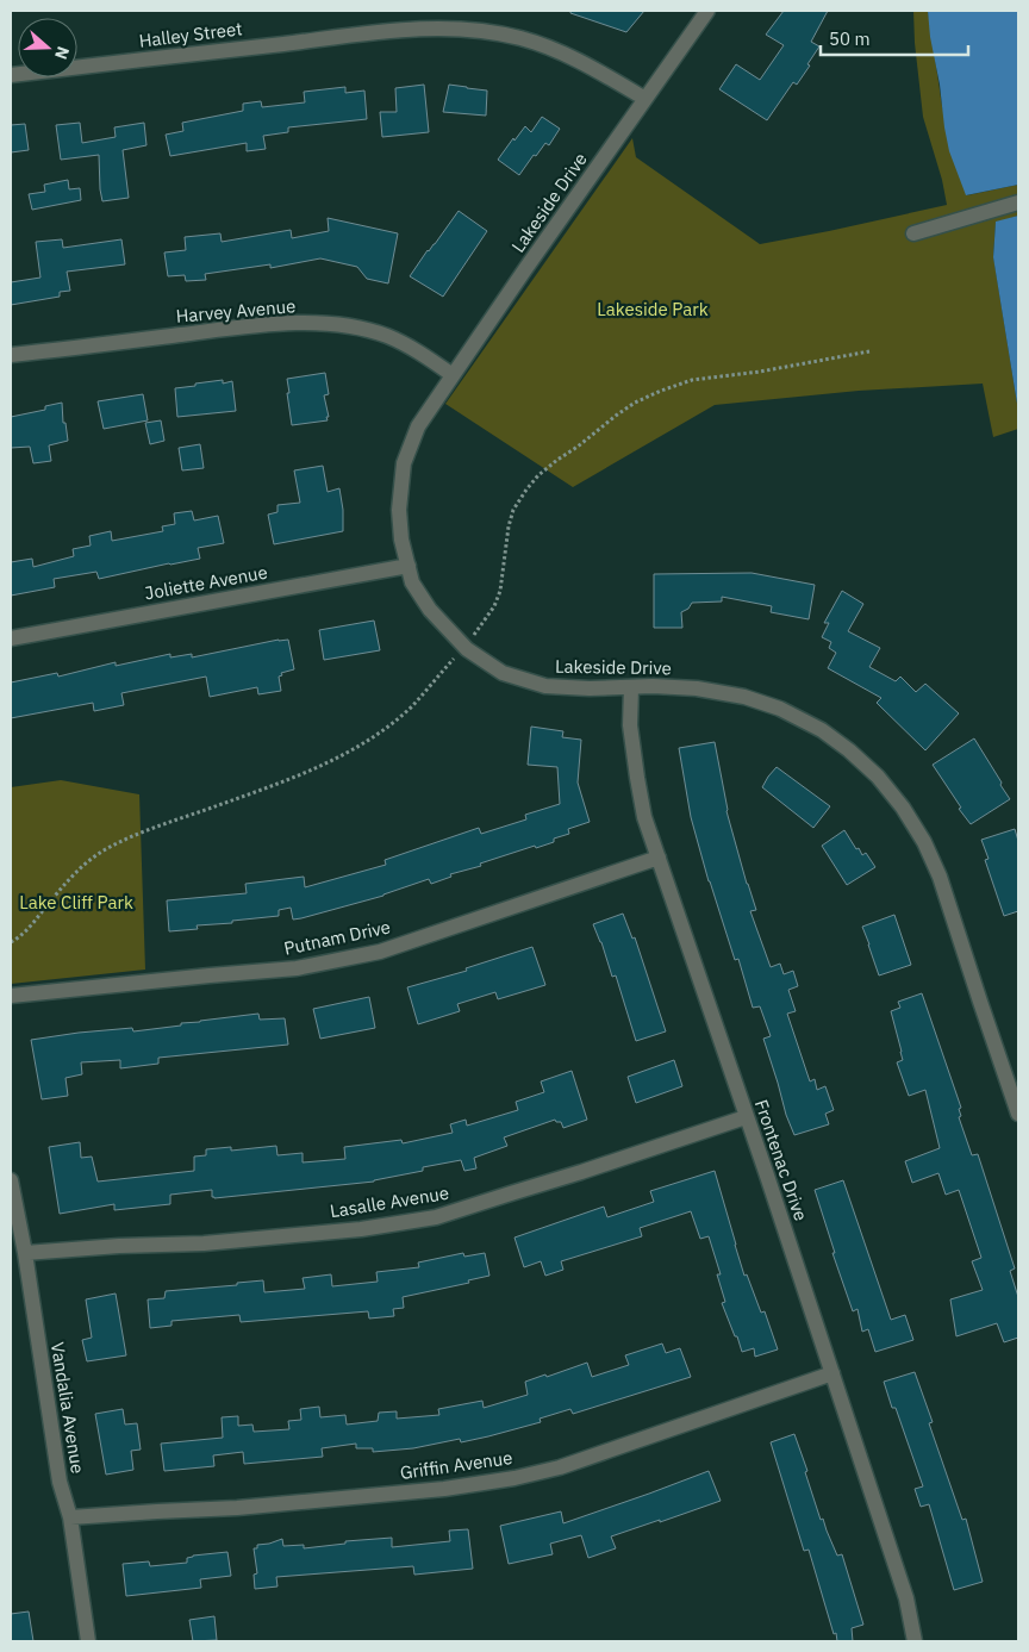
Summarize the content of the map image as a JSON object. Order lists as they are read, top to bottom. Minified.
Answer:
{"streets":{"street":["Halley Street","Lakeside Drive","Harvey Avenue","Joliette Avenue","Putnam Drive","Frontenac Drive","Lasalle Avenue","Vandalia Avenue","Griffin Avenue"]},"crossings":[["Halley Street","Lakeside Drive"],["Lakeside Drive","Harvey Avenue"],["Lakeside Drive","Joliette Avenue"],["Lakeside Drive","Frontenac Drive"],["Putnam Drive","Frontenac Drive"],["Frontenac Drive","Lasalle Avenue"],["Frontenac Drive","Griffin Avenue"],["Lasalle Avenue","Vandalia Avenue"],["Vandalia Avenue","Griffin Avenue"]],"parks":["Lakeside Park","Lake Cliff Park"],"scale_bar":"50 m","north":"right"}
